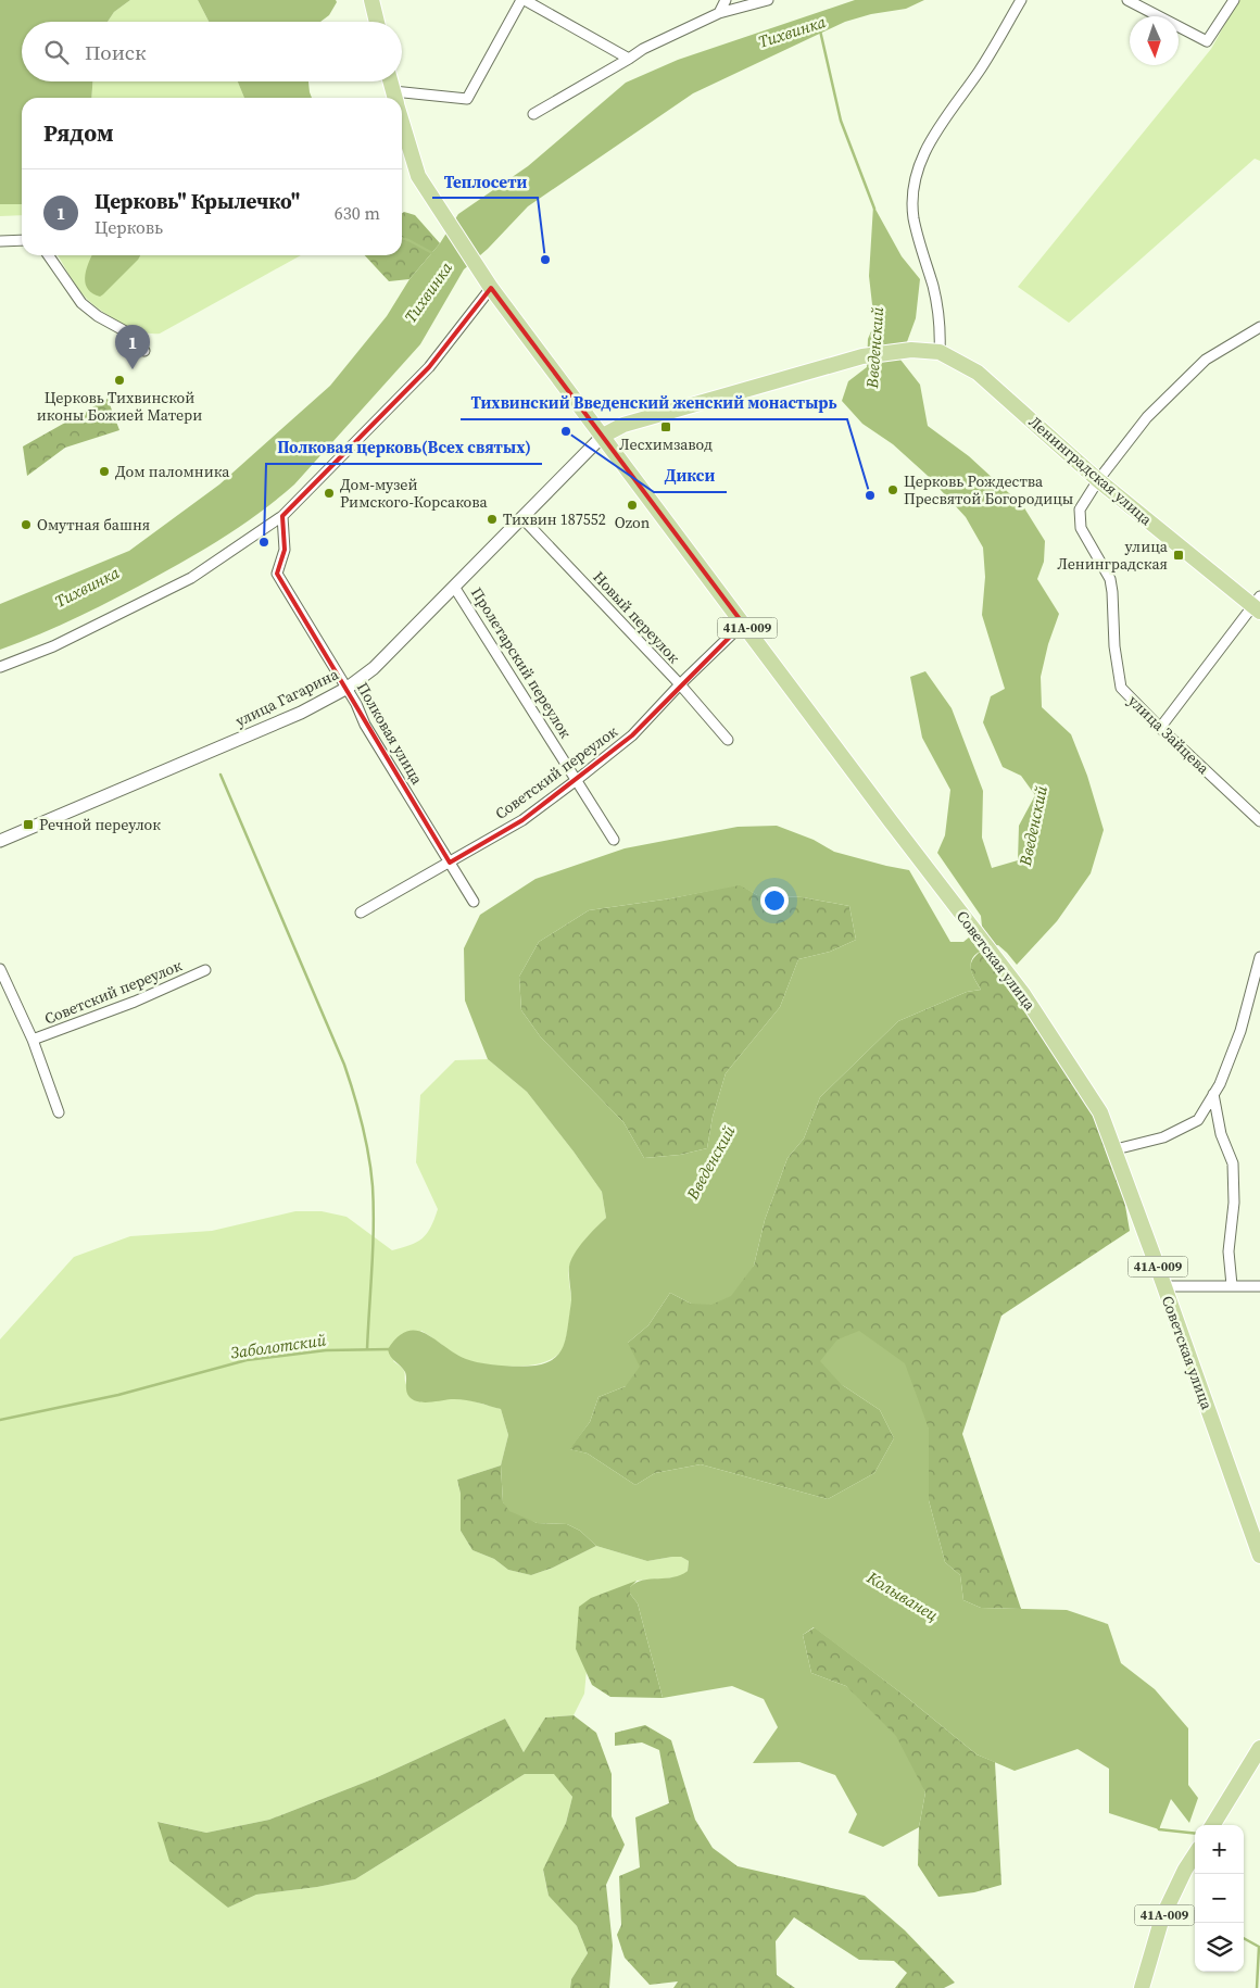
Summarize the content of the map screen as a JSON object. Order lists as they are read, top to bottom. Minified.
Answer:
{"streets":{"main road":["Ленинградская улица","41А-009","Советская улица"],"street":["Новый переулок","Пролетарский переулок","улица Гагарина","Полковая улица","улица Зайцева","Советский переулок"]},"crossings":[["Ленинградская улица","41А-009"],["Ленинградская улица","улица Гагарина"],["Ленинградская улица","улица Зайцева"],["Ленинградская улица","Советская улица"],["Новый переулок","улица Гагарина"],["Новый переулок","Советский переулок"],["41А-009","улица Гагарина"],["41А-009","Советская улица"],["Пролетарский переулок","улица Гагарина"],["Пролетарский переулок","Советский переулок"],["улица Гагарина","Полковая улица"],["улица Гагарина","Советская улица"],["Полковая улица","Советский переулок"],["Советский переулок","Советская улица"]],"water":["Тихвинка","Введенский","Заболотский","Колыванец"],"places":{"other":["Теплосети","Церковь Тихвинской иконы Божией Матери","Дикси","Дом паломника","Церковь Рождества Пресвятой Богородицы","Дом-музей Римского-Корсакова","Тихвинский Введенский женский монастырь","Ozon","Тихвин 187552","Омутная башня","Полковая церковь(Всех святых)"],"transit":["Лесхимзавод","улица Ленинградская","Речной переулок"]},"north":"bottom","page":{"search":"Поиск","heading":"Рядом","list":[{"mark":"1","name":"Церковь\" Крылечко\"","note":"Церковь","value":"630 m"}],"pins":"1","map_buttons":["+","−"]}}
